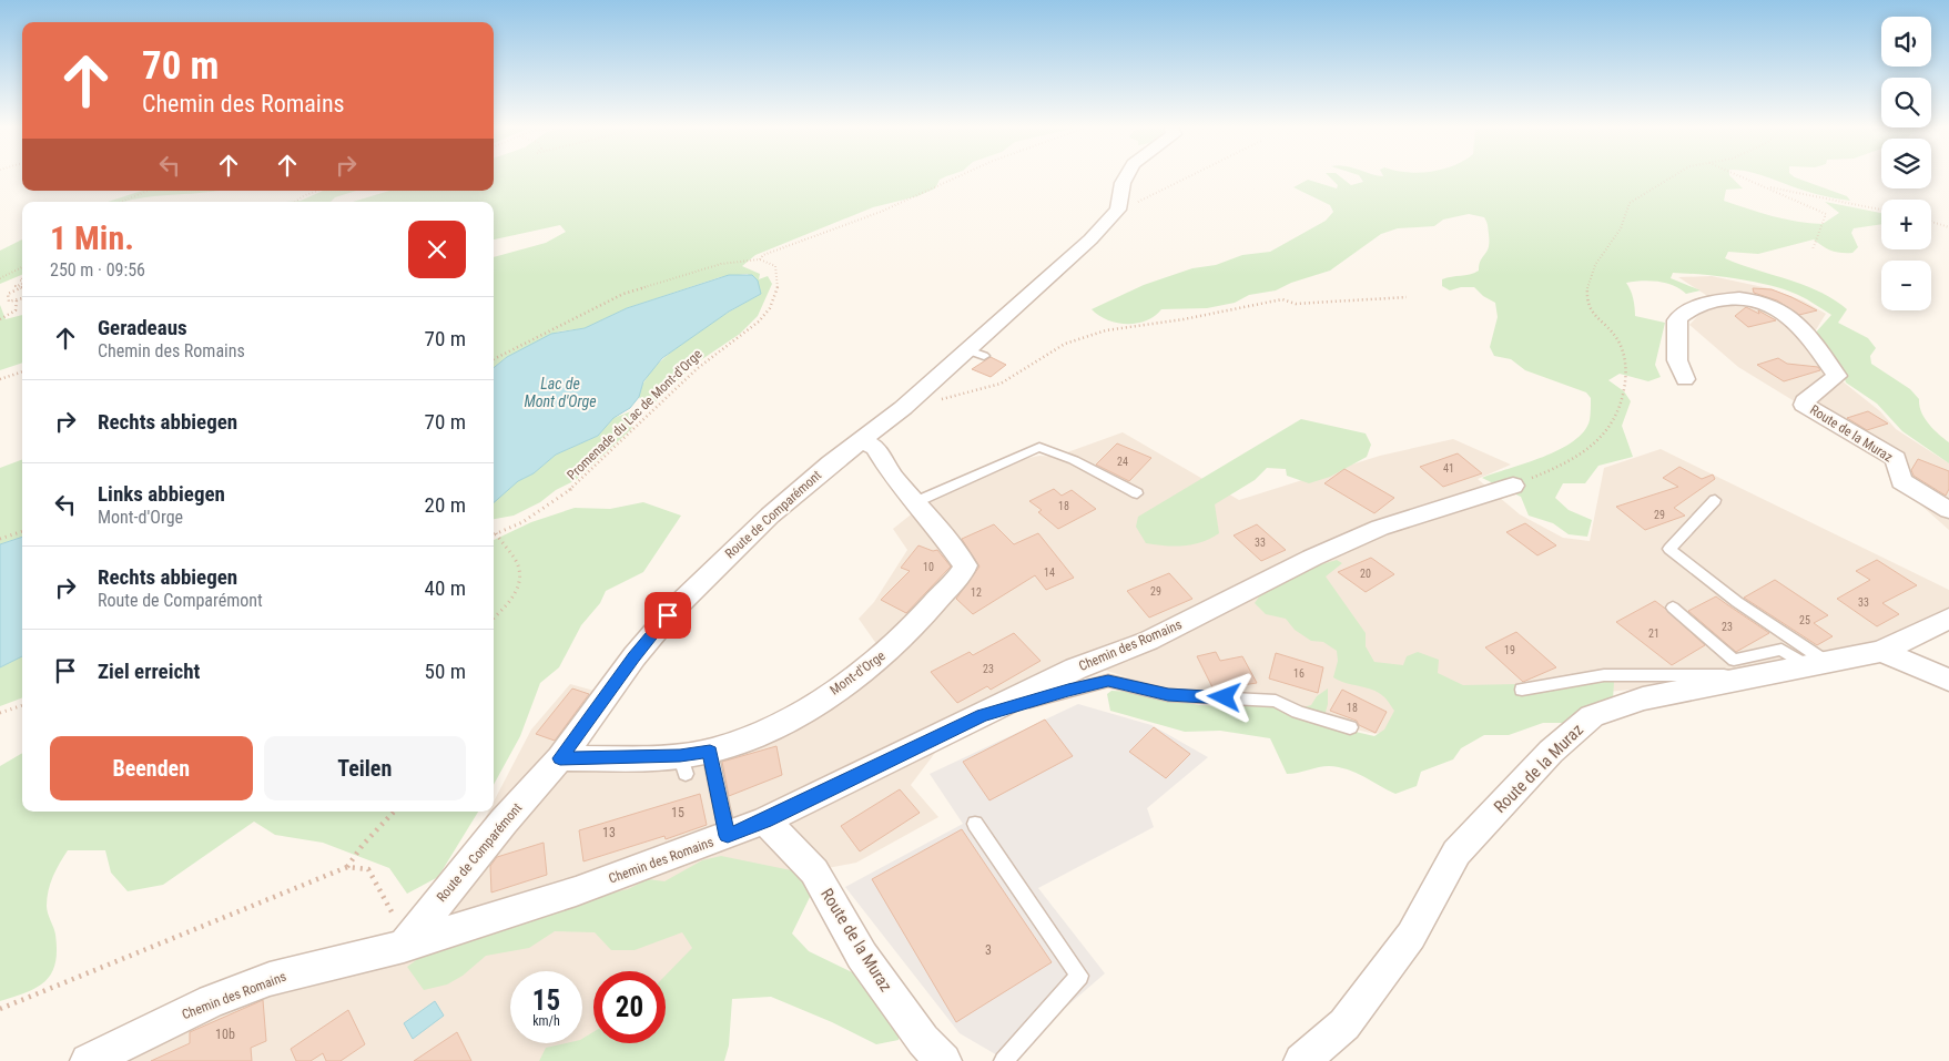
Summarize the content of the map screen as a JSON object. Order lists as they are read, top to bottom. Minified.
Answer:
{"streets":{"street":["Route de la Muraz","Route de Comparémont","Chemin des Romains","Mont-d'Orge"],"path":["Promenade du Lac de Mont-d'Orge"]},"crossings":[["Route de la Muraz","Chemin des Romains"],["Route de Comparémont","Chemin des Romains"],["Route de Comparémont","Mont-d'Orge"]],"water":["Lac de Mont d'Orge"],"house_numbers":["24","41","18","29","33","10","14","20","29","12","33","25","23","21","19","23","16","18","15","13","3","10b"],"page":{"map_buttons":["+","−"],"turn":["70 m","Chemin des Romains"],"heading":["1 Min.","250 m · 09:56"],"list":[{"name":"Geradeaus","note":"Chemin des Romains","value":"70 m"},{"name":"Rechts abbiegen","value":"70 m"},{"name":"Links abbiegen","note":"Mont-d'Orge","value":"20 m"},{"name":"Rechts abbiegen","note":"Route de Comparémont","value":"40 m"},{"name":"Ziel erreicht","value":"50 m"}],"buttons":["Beenden","Teilen"],"speed":"15 km/h","limit":"20"}}
